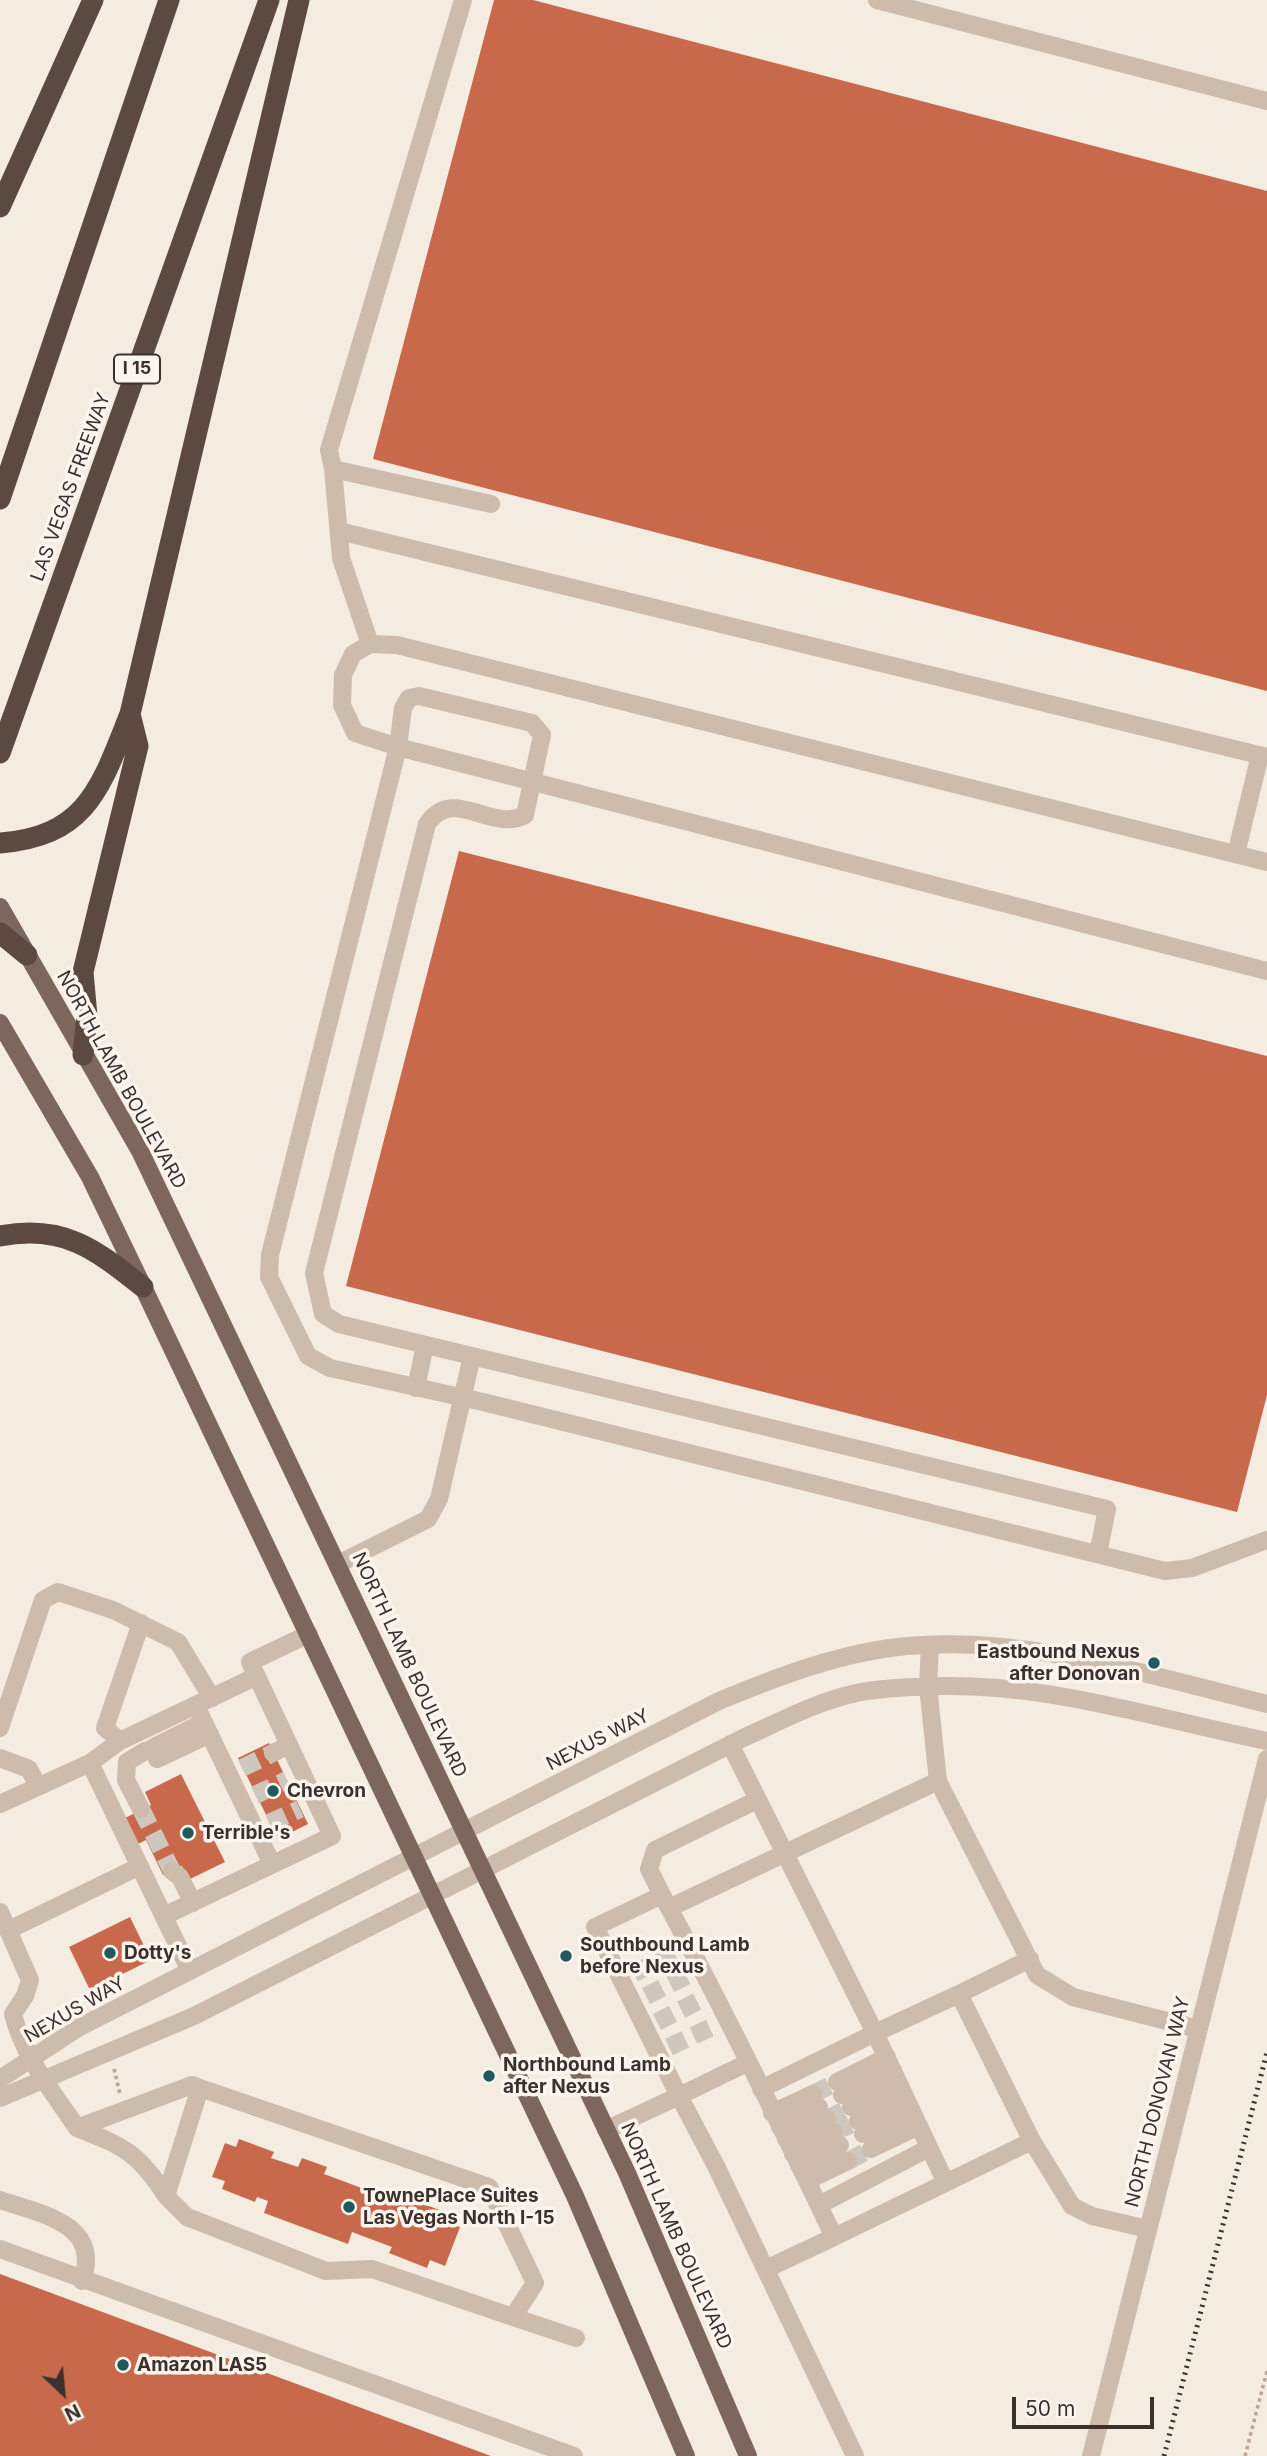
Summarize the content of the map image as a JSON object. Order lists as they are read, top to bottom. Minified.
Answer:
{"streets":{"highway":["I 15","LAS VEGAS FREEWAY"],"main road":["NORTH LAMB BOULEVARD"],"street":["NEXUS WAY","NORTH DONOVAN WAY"]},"crossings":[["NORTH LAMB BOULEVARD","NEXUS WAY"]],"places":["Eastbound Nexus after Donovan","Chevron","Terrible's","Dotty's","Southbound Lamb before Nexus","Northbound Lamb after Nexus","TownePlace Suites Las Vegas North I-15","Amazon LAS5"],"scale_bar":"50 m","north":"bottom right"}
